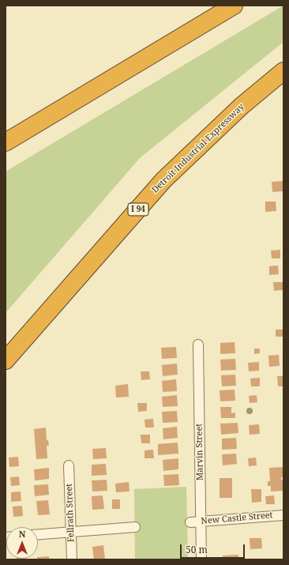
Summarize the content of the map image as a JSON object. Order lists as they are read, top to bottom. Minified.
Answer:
{"streets":{"highway":["Detroit Industrial Expressway","I 94"],"street":["Marvin Street","Fellrath Street","New Castle Street"]},"crossings":[["Marvin Street","New Castle Street"]],"scale_bar":"50 m","north":"top"}
